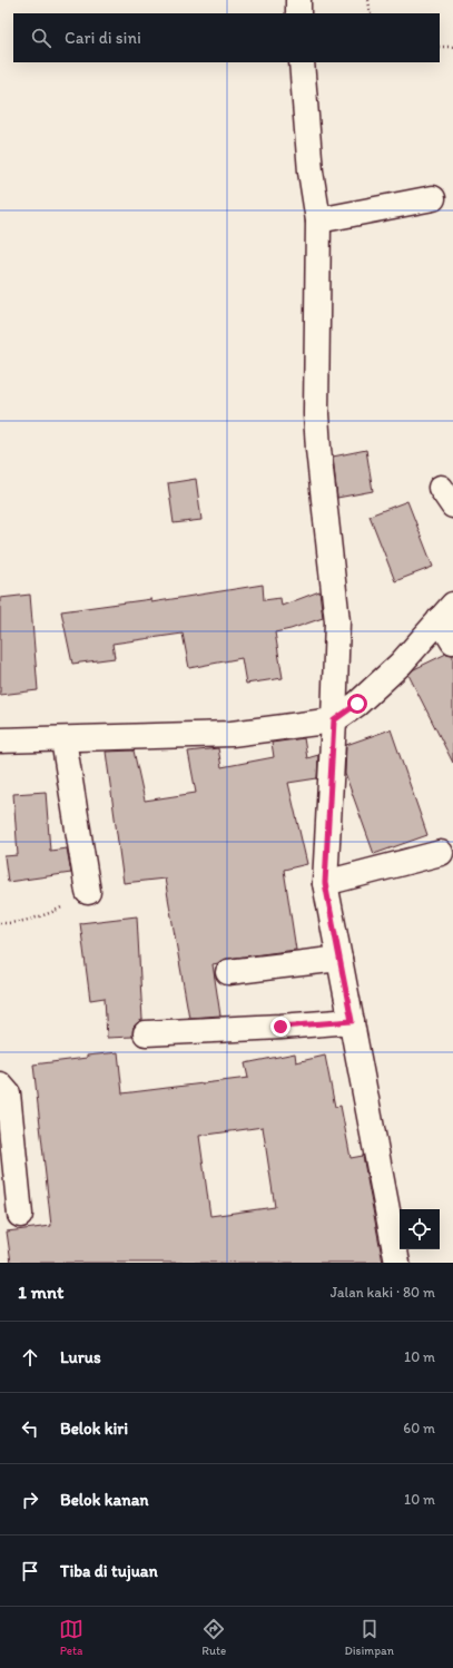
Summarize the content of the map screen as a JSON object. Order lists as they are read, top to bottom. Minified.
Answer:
{"page":{"search":"Cari di sini","heading":["1 mnt","Jalan kaki · 80 m"],"list":[["Lurus","10 m"],["Belok kiri","60 m"],["Belok kanan","10 m"],"Tiba di tujuan"],"nav":["Peta","Rute","Disimpan"]}}
